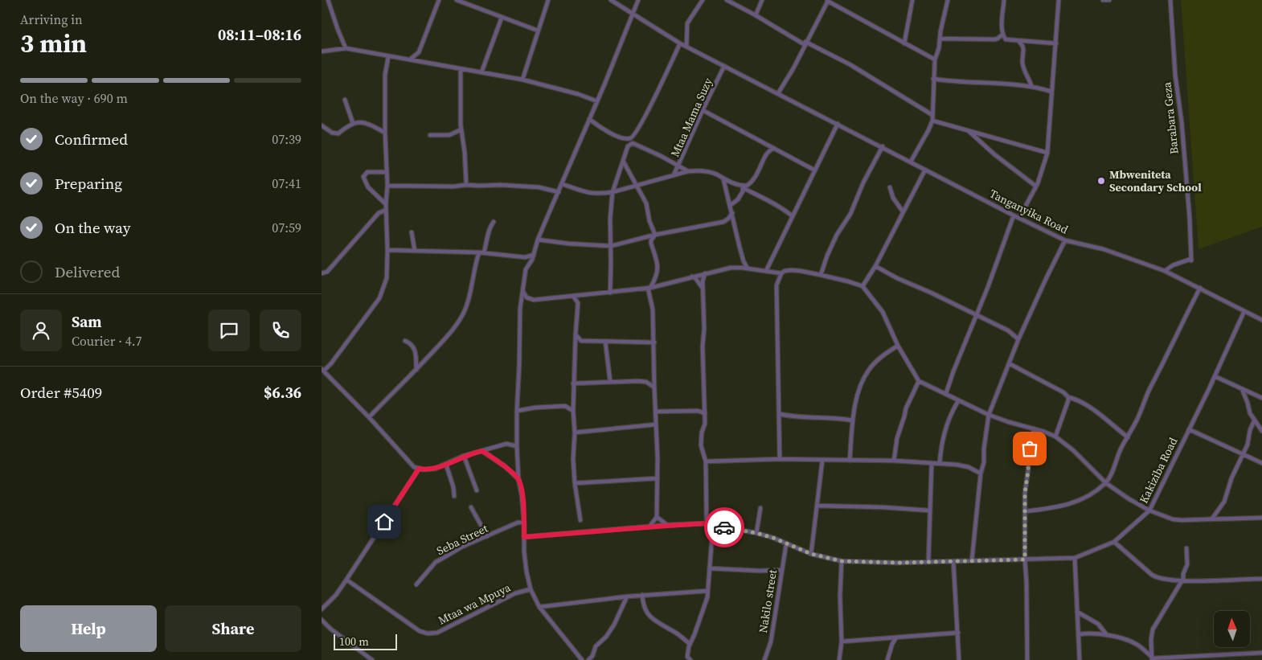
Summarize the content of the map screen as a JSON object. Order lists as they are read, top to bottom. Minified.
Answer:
{"streets":{"street":["Mtaa Mama Suzy","Barabara Geza","Tanganyika Road","Kakiziba Road","Seba Street","Nakilo street","Mtaa wa Mpuya"]},"crossings":[["Mtaa Mama Suzy","Tanganyika Road"],["Barabara Geza","Tanganyika Road"],["Tanganyika Road","Kakiziba Road"],["Kakiziba Road","Nakilo street"]],"places":["Mbweniteta Secondary School"],"scale_bar":"100 m","north":"top","page":{"heading":["3 min","Arriving in","08:11–08:16"],"panel":["Sam","Courier · 4.7","Order #5409","$6.36"],"bar":"On the way · 690 m","list":[["Confirmed","07:39"],["Preparing","07:41"],["On the way","07:59"],"Delivered"],"buttons":["Help","Share"],"scale":"100 m"}}
